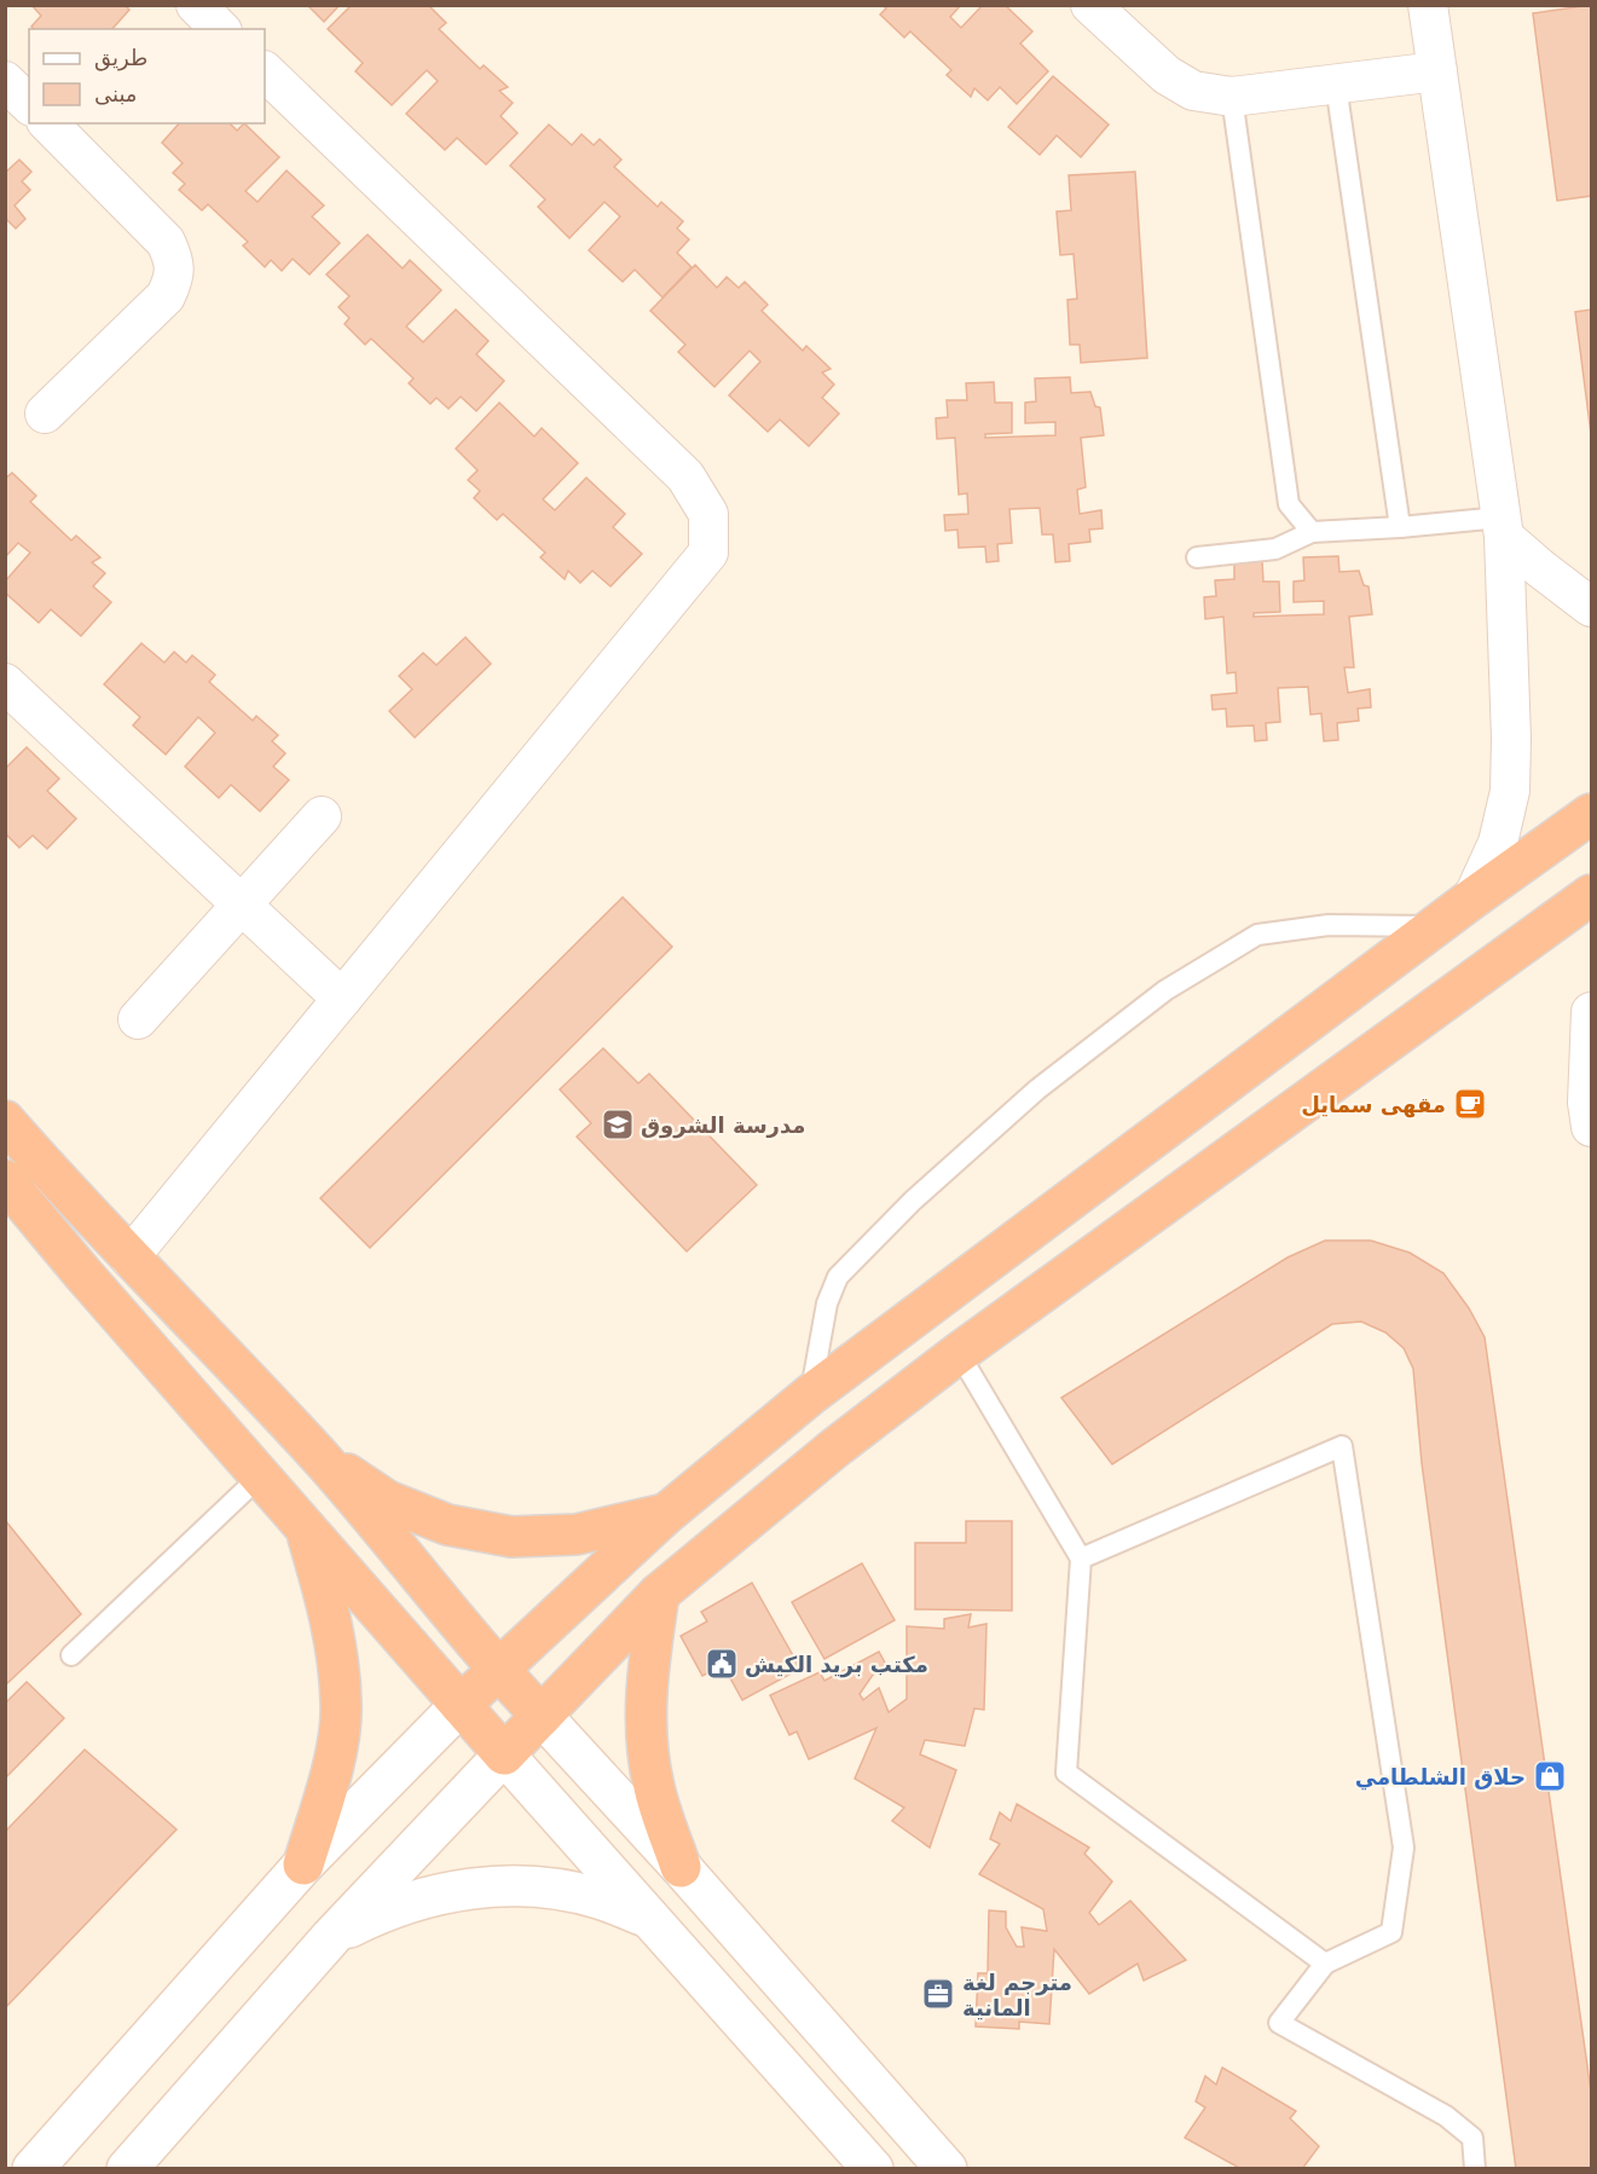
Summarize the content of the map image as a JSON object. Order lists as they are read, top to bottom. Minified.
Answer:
{"places":{"cafe":["مقهى سمايل"],"school or university":["مدرسة الشروق"],"public building":["مكتب بريد الكيش"],"shop":["حلاق الشلطامي"],"office":["مترجم لغة المانية"]},"legend":["طريق","مبنى"]}
